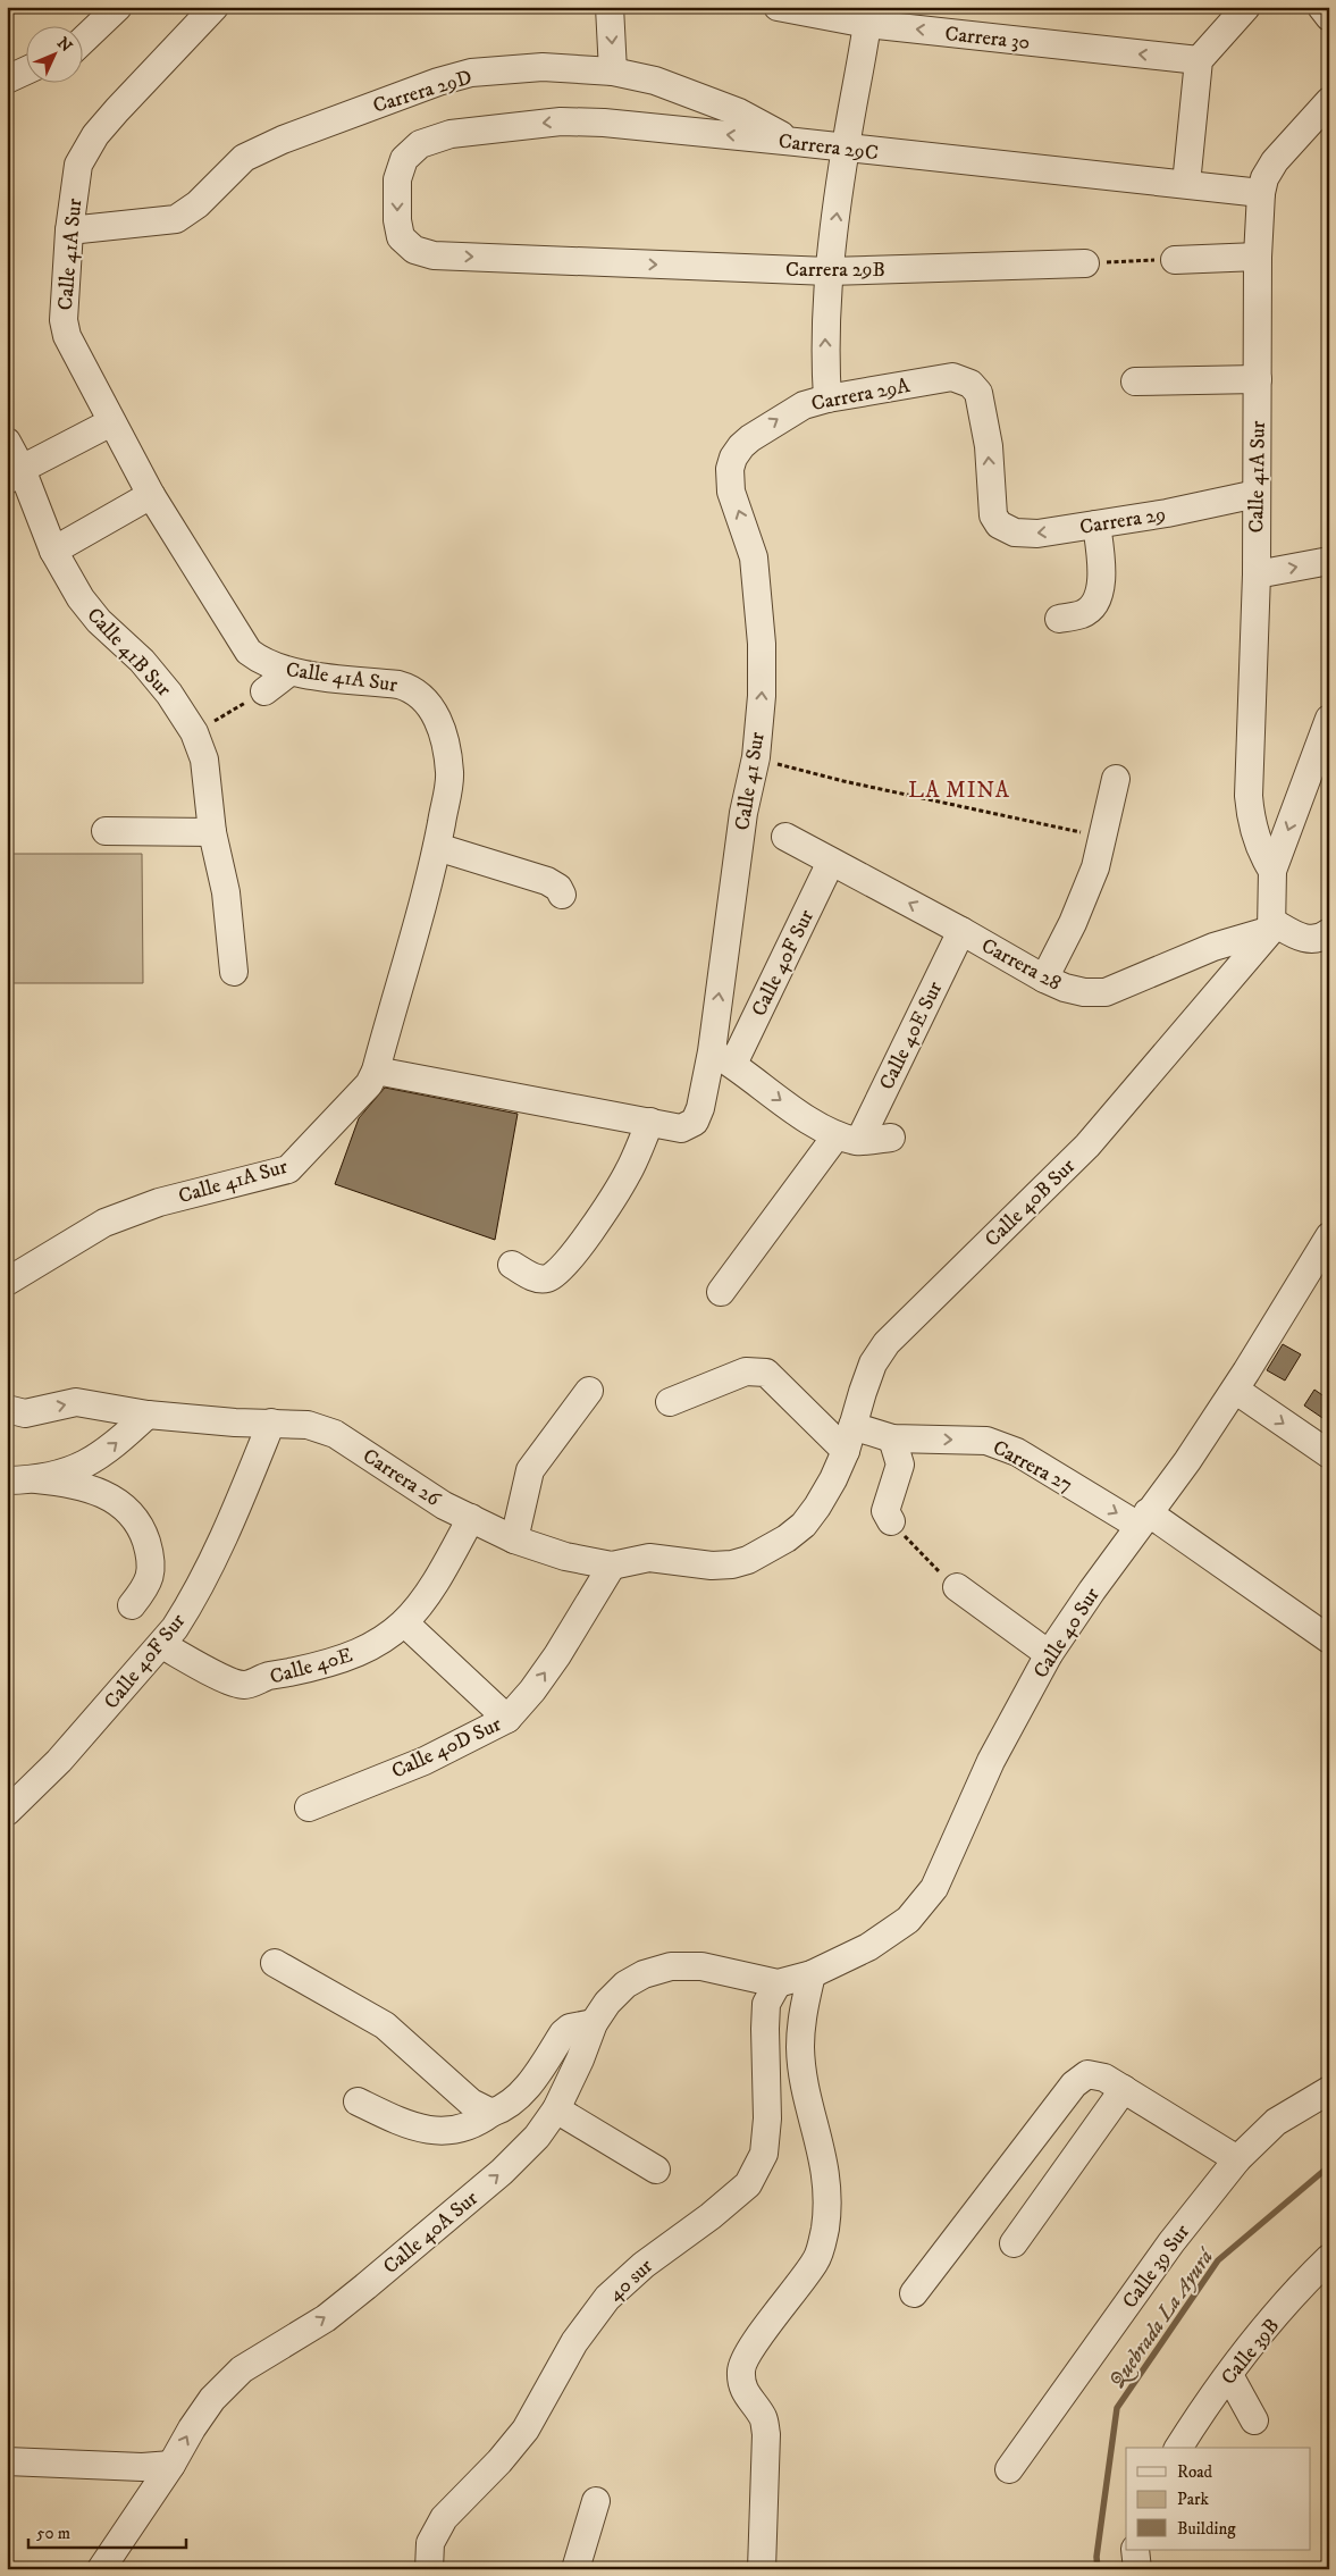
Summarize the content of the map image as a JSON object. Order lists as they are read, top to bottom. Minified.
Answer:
{"streets":{"street":["Carrera 30","Carrera 29D","Carrera 29C","Calle 41A Sur","Carrera 29B","Carrera 29A","Carrera 29","Calle 41B Sur","Calle 41 Sur","Calle 40F Sur","Carrera 28","Calle 40E Sur","Calle 40B Sur","Carrera 27","Carrera 26","Calle 40 Sur","Calle 40E","Calle 40D Sur","Calle 40A Sur","Calle 39 Sur","40 sur","Calle 39B"]},"crossings":[["Carrera 29D","Carrera 29C"],["Carrera 29D","Calle 41A Sur"],["Carrera 29C","Calle 41A Sur"],["Carrera 29C","Carrera 29B"],["Calle 41A Sur","Carrera 29"],["Carrera 29A","Carrera 29"],["Carrera 29A","Calle 41 Sur"],["Calle 41 Sur","Calle 40F Sur"],["Calle 40F Sur","Carrera 28"],["Calle 40F Sur","Carrera 26"],["Calle 40F Sur","Calle 40E"],["Carrera 28","Calle 40E Sur"],["Carrera 28","Calle 40B Sur"],["Calle 40B Sur","Carrera 27"],["Calle 40B Sur","Carrera 26"],["Carrera 27","Calle 40 Sur"],["Carrera 26","Calle 40E"],["Carrera 26","Calle 40D Sur"],["Calle 40 Sur","Calle 40A Sur"],["Calle 40 Sur","40 sur"],["Calle 40A Sur","40 sur"]],"one_way":["Carrera 30","Carrera 29B","Carrera 29","Calle 41 Sur","Calle 40D Sur","Calle 40A Sur"],"districts":["LA MINA"],"water":["Quebrada La Ayurá"],"legend":["Road","Park","Building"],"scale_bar":"50 m","north":"top right"}
